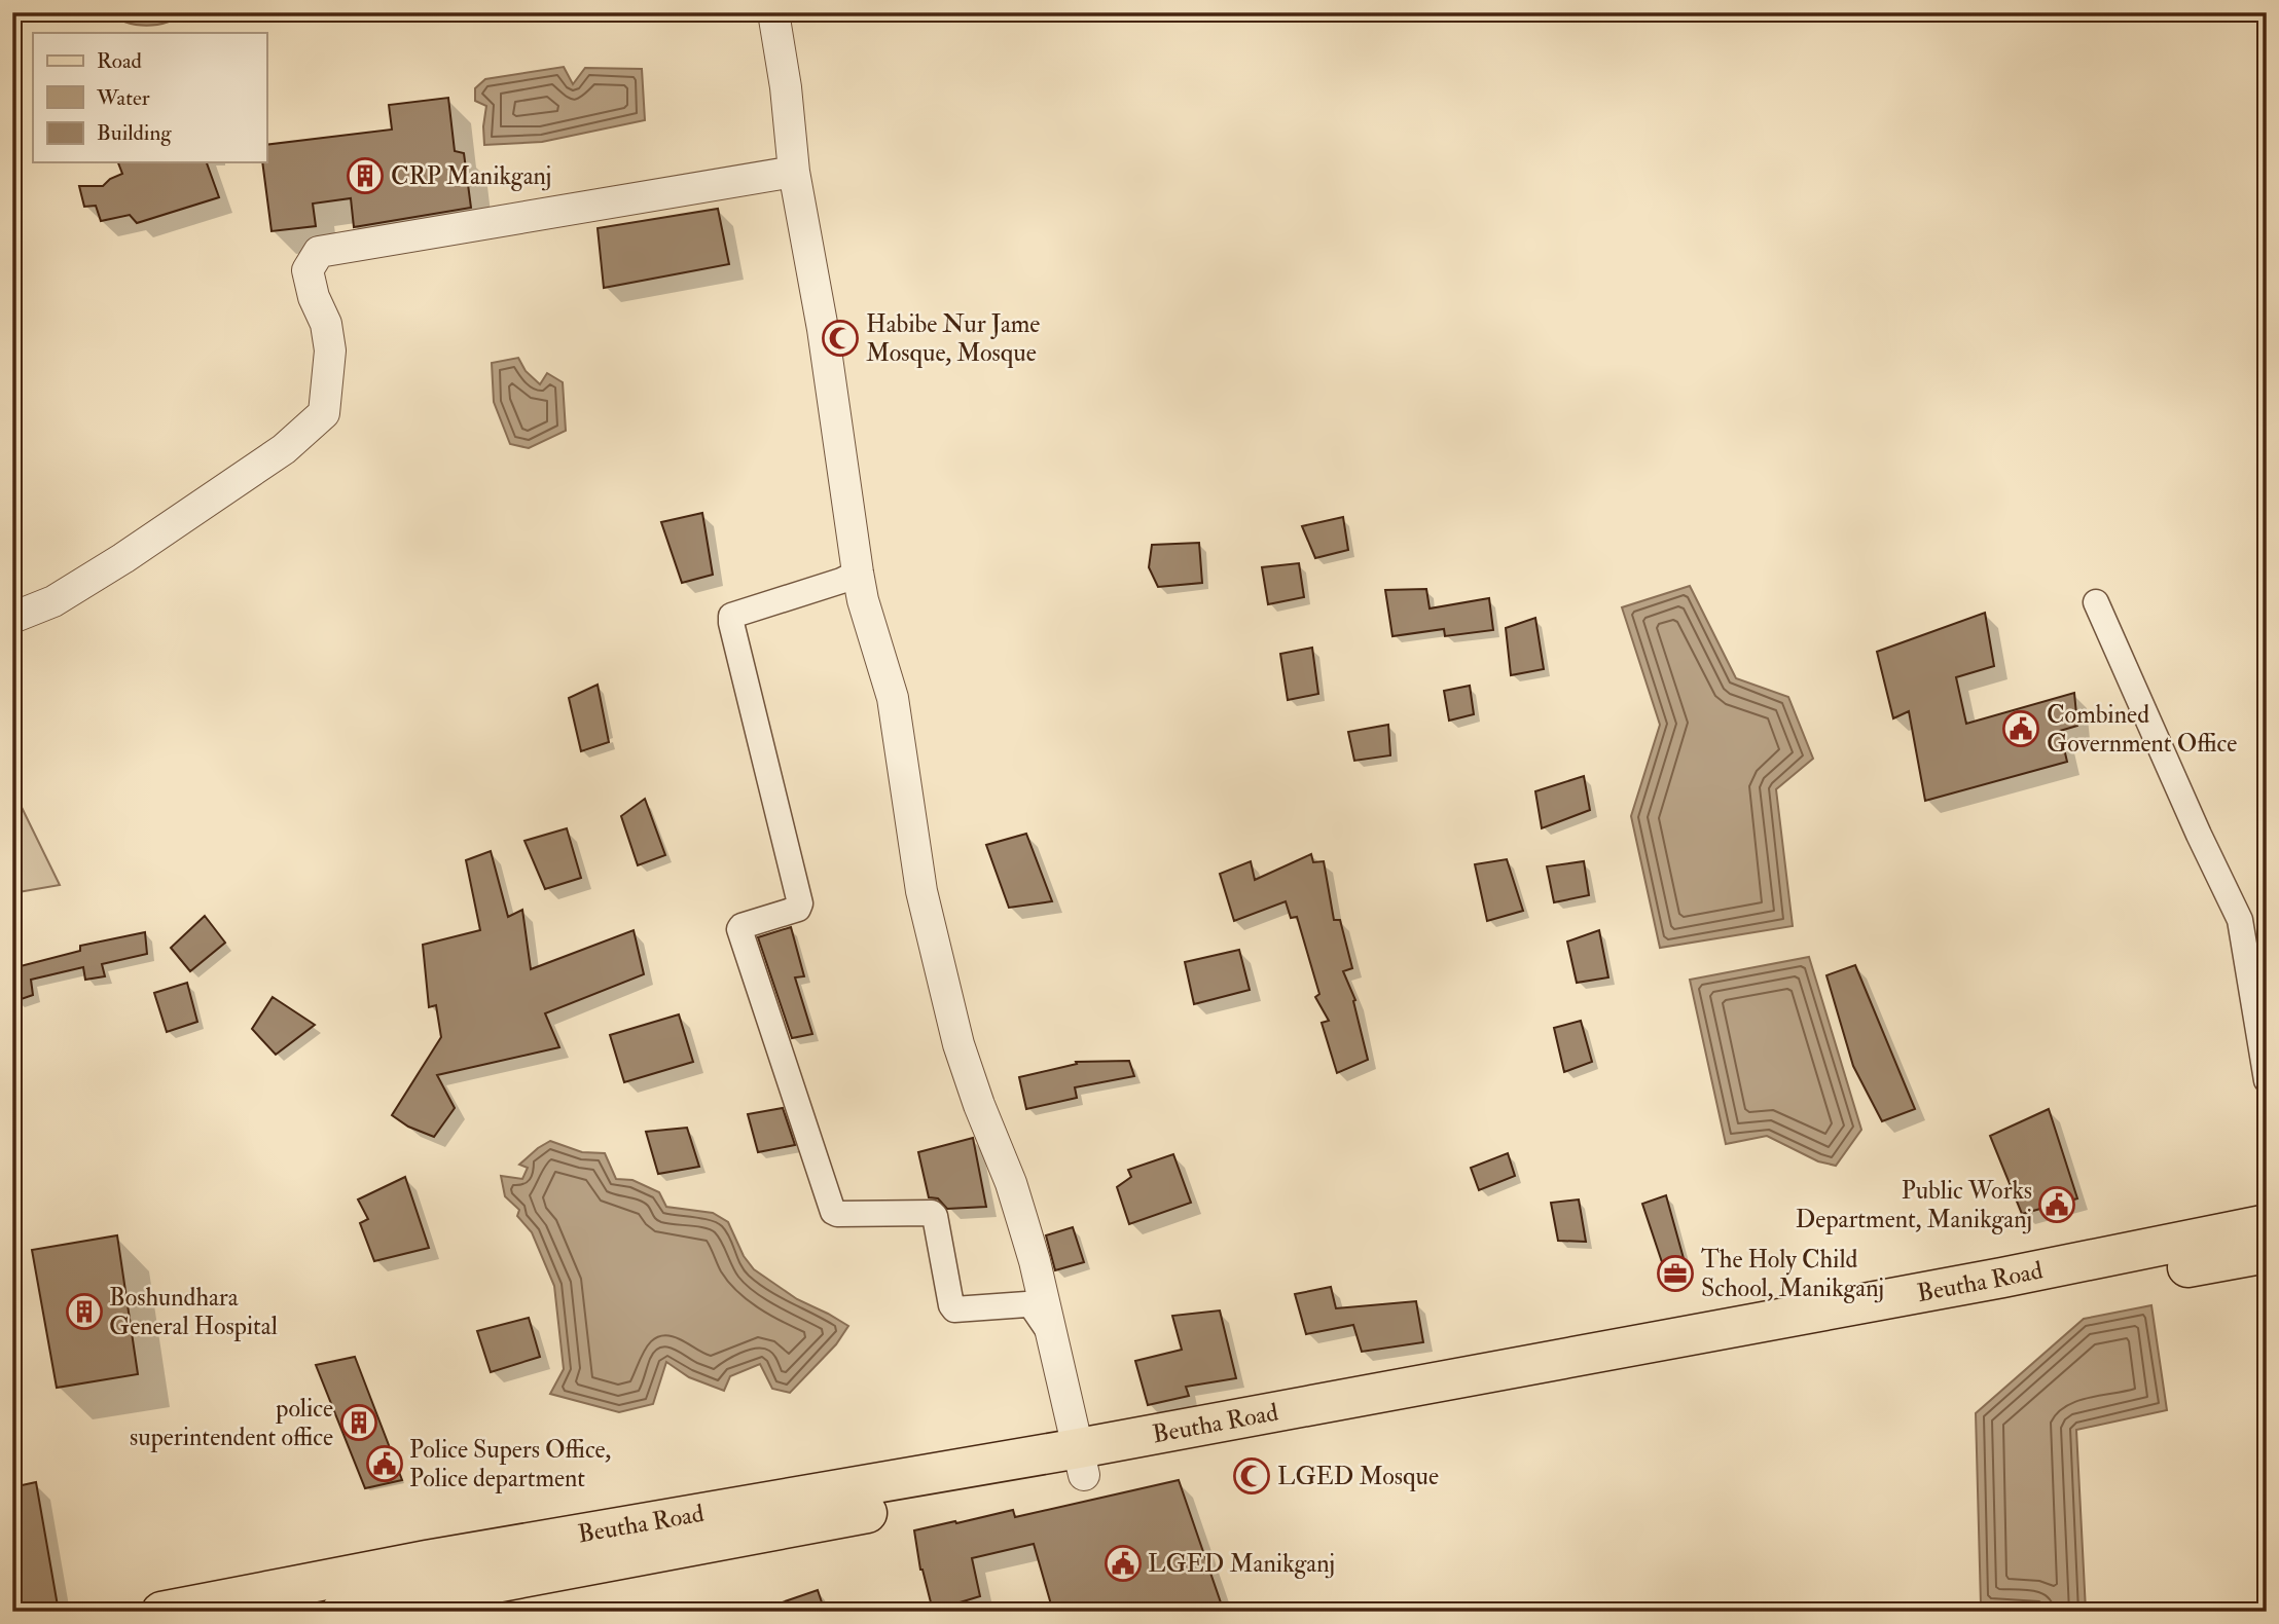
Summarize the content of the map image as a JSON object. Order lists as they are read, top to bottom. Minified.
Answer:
{"streets":{"main road":["Beutha Road"]},"places":{"building":["CRP Manikganj","Boshundhara General Hospital","police superintendent office"],"mosque":["Habibe Nur Jame Mosque, Mosque","LGED Mosque"],"public building":["Combined Government Office","Public Works Department, Manikganj","Police Supers Office, Police department","LGED Manikganj"],"office":["The Holy Child School, Manikganj"]},"legend":["Road","Water","Building"]}
